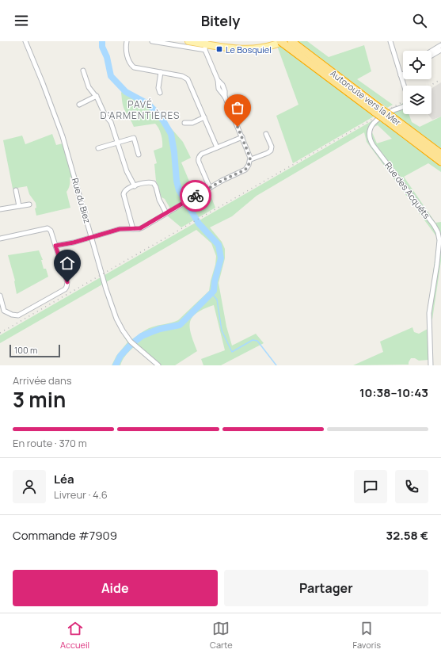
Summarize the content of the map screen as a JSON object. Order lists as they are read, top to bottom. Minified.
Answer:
{"streets":{"highway":["Autoroute vers la Mer"],"street":["Rue des Acquêts","Rue du Biez"]},"districts":["PAVÉ D'ARMENTIÈRES"],"places":{"transit":["Le Bosquiel"]},"scale_bar":"100 m","page":{"header":"Bitely","scale":"100 m","heading":["3 min","Arrivée dans","10:38–10:43"],"panel":["Léa","Livreur · 4.6","Commande #7909","32.58 €"],"bar":"En route · 370 m","buttons":["Aide","Partager"],"tabs":["Accueil","Carte","Favoris"]}}
